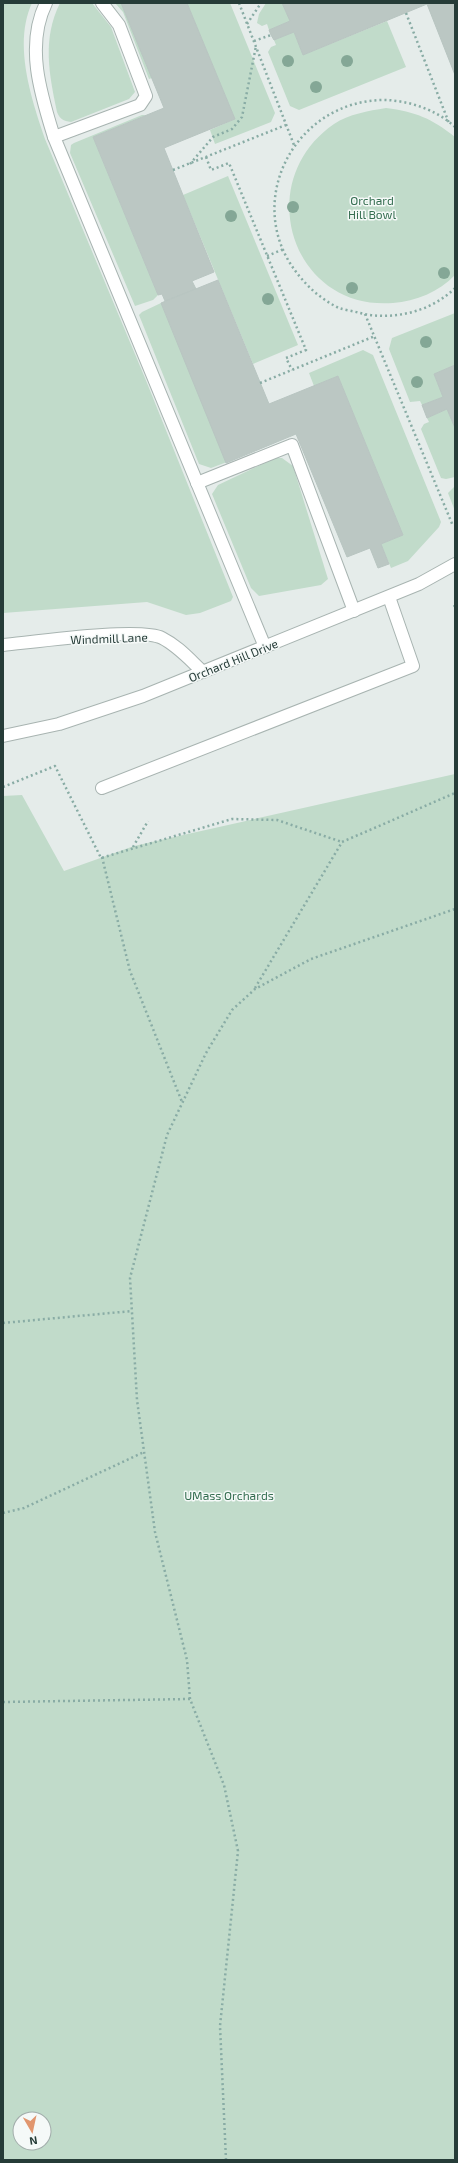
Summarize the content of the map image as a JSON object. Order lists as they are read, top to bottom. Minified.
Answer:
{"streets":{"street":["Windmill Lane","Orchard Hill Drive"]},"crossings":[["Windmill Lane","Orchard Hill Drive"]],"parks":["Orchard Hill Bowl","UMass Orchards"],"north":"bottom"}
